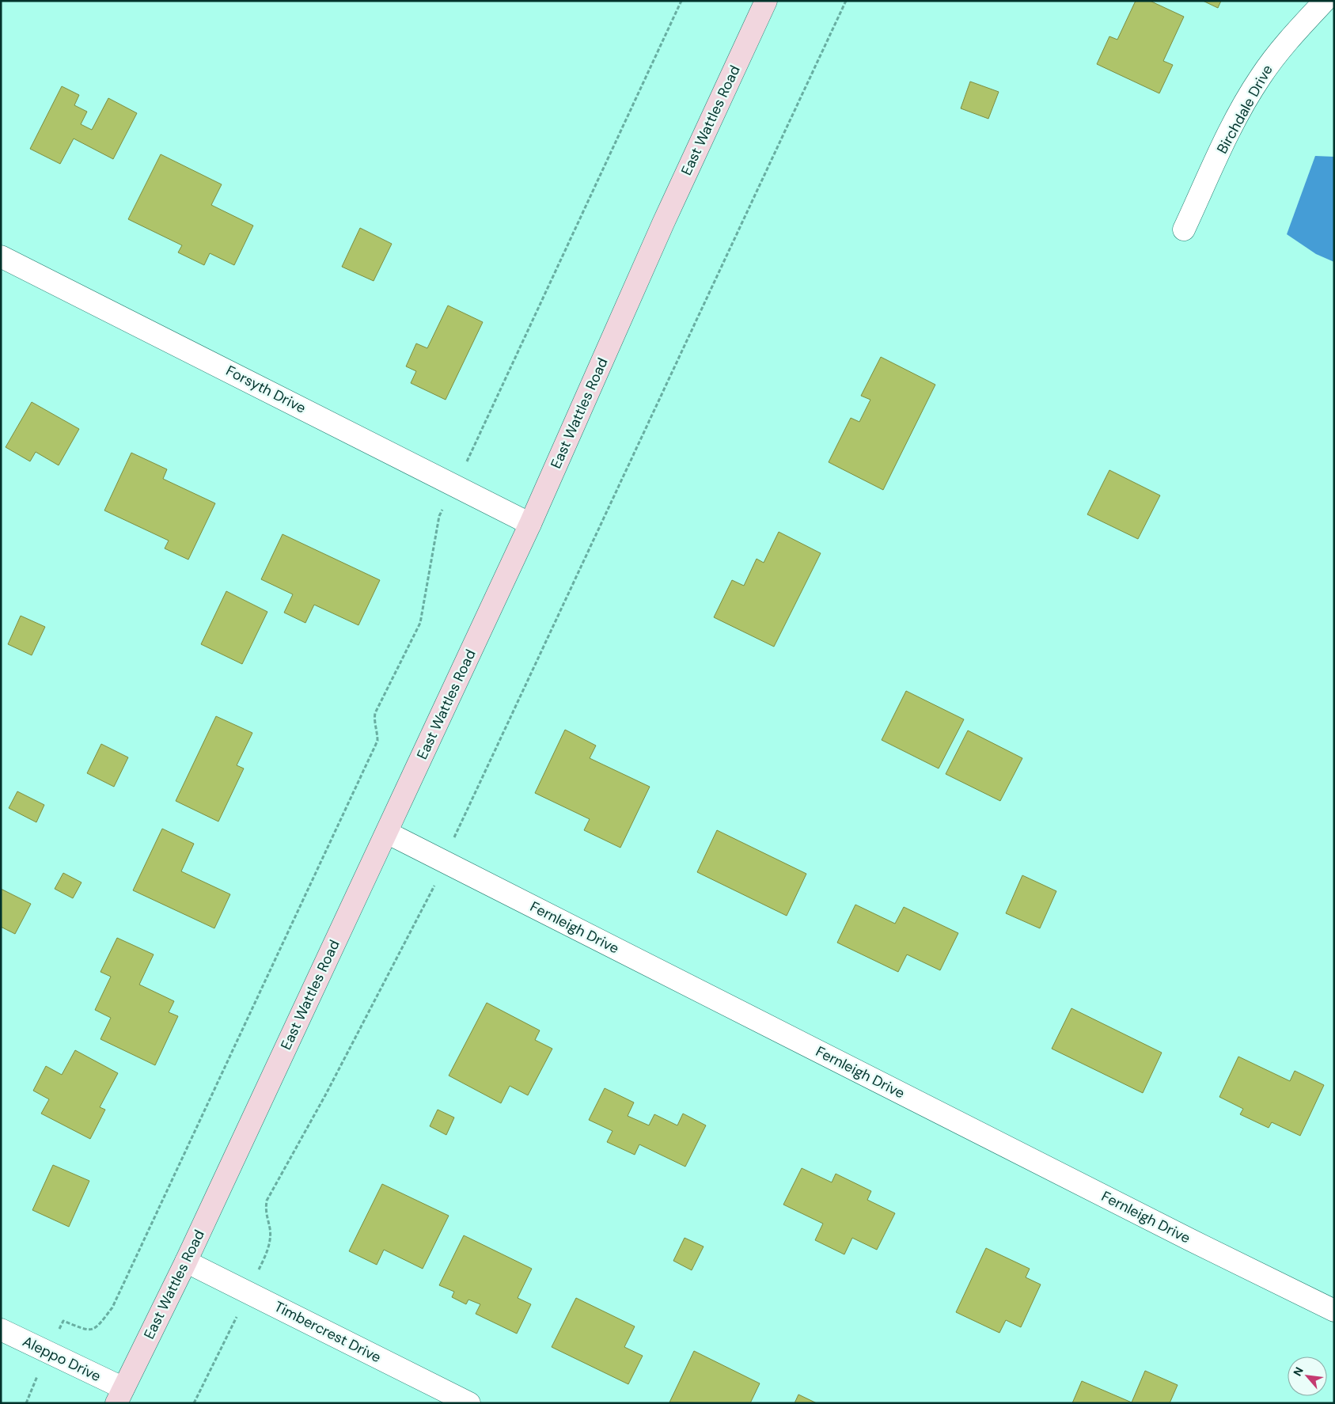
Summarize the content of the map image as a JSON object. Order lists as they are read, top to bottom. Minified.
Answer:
{"streets":{"main road":["East Wattles Road"],"street":["Birchdale Drive","Forsyth Drive","Fernleigh Drive","Timbercrest Drive","Aleppo Drive"]},"crossings":[["East Wattles Road","Forsyth Drive"],["East Wattles Road","Fernleigh Drive"],["East Wattles Road","Timbercrest Drive"],["East Wattles Road","Aleppo Drive"]],"north":"top left"}
